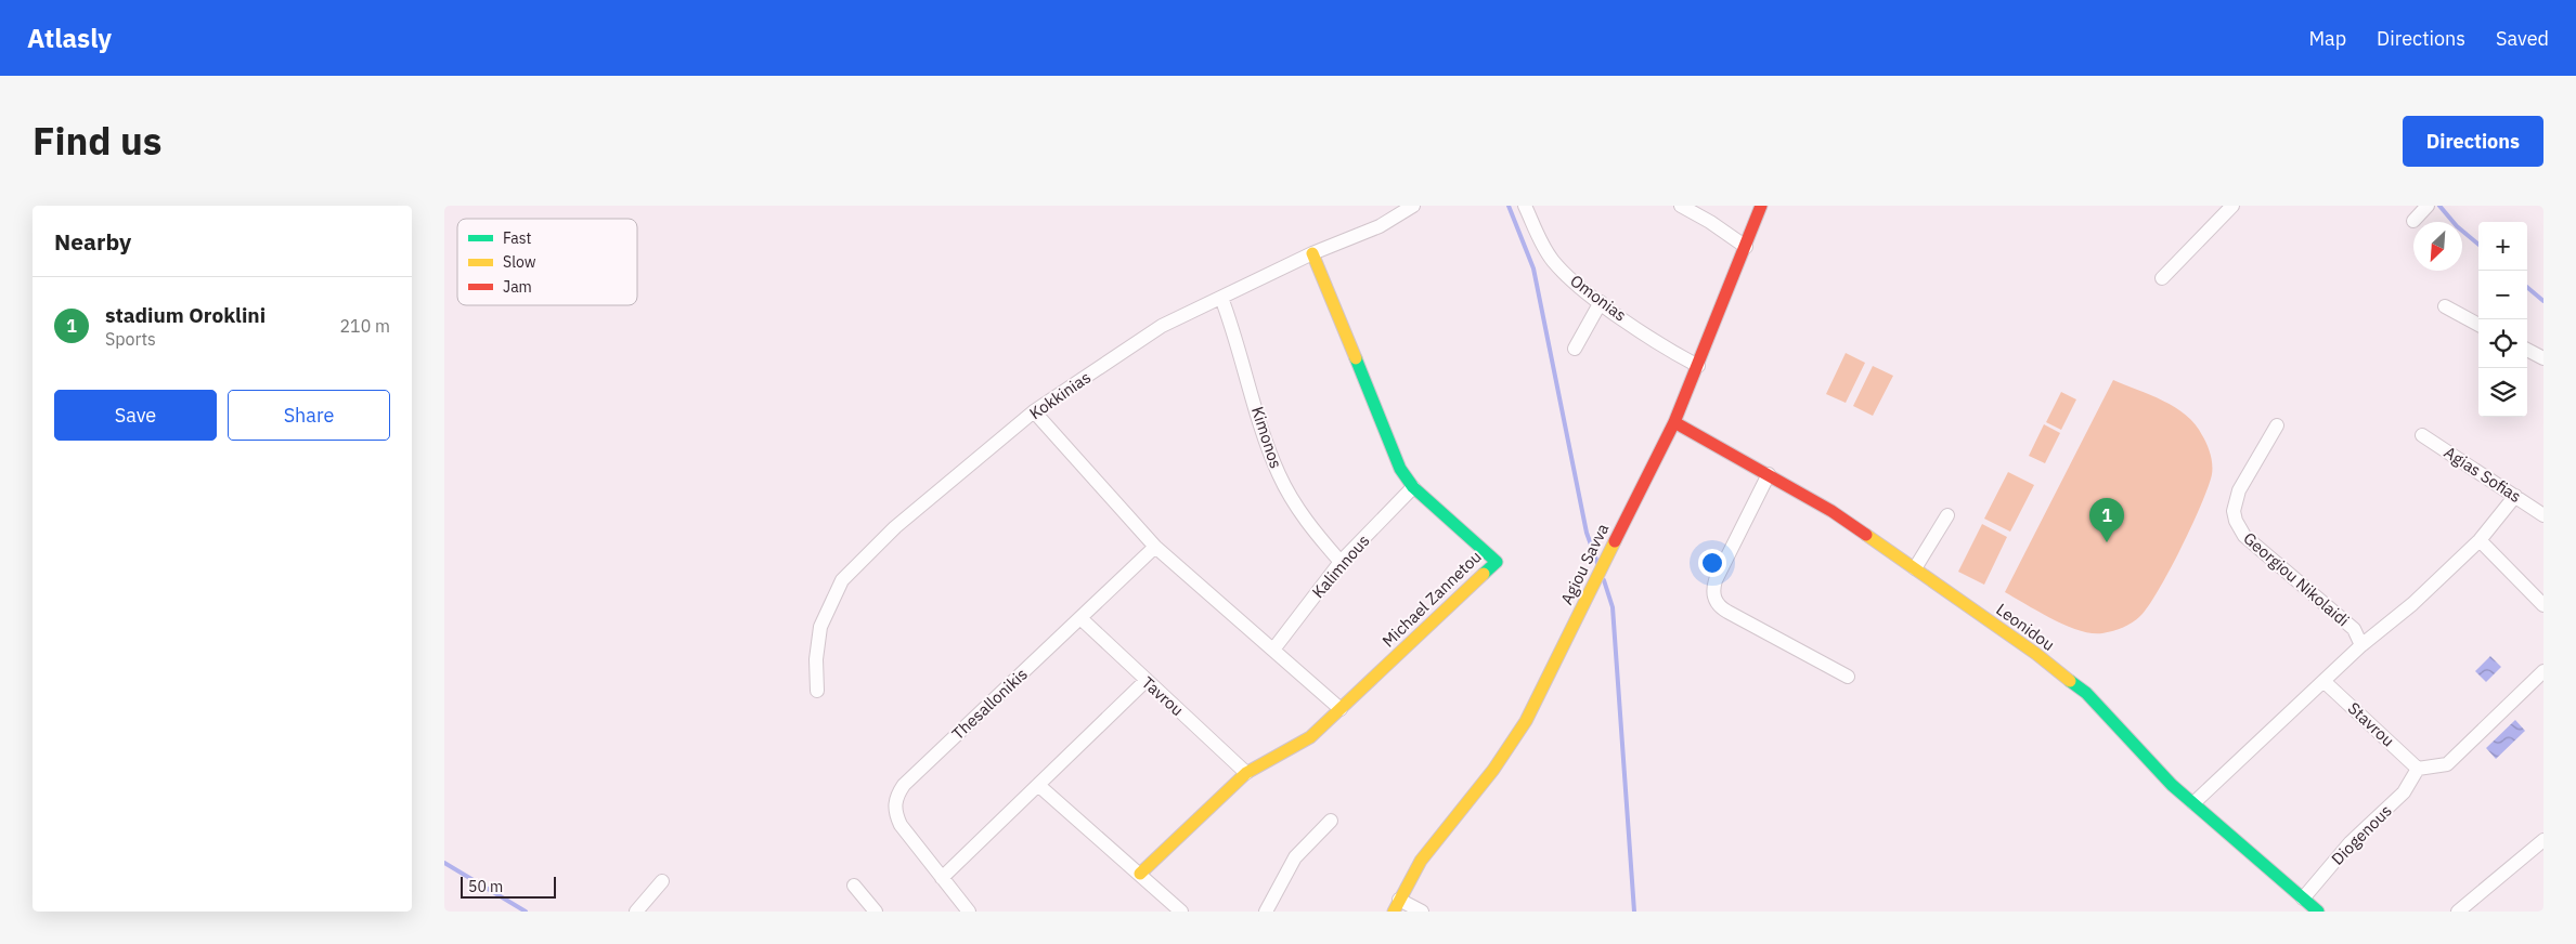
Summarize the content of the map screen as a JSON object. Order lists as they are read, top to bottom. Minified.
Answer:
{"streets":{"street":["Omonias","Kokkinias","Kimonos","Agias Sofias","Agiou Savva","Kalimnous","Georgiou Nikolaidi","Michael Zannetou","Leonidou","Tavrou","Thesallonikis","Stavrou","Diogenous"]},"crossings":[["Omonias","Agiou Savva"],["Kokkinias","Kimonos"],["Kokkinias","Michael Zannetou"],["Kimonos","Kalimnous"],["Agiou Savva","Leonidou"],["Kalimnous","Michael Zannetou"],["Michael Zannetou","Tavrou"],["Leonidou","Diogenous"],["Tavrou","Thesallonikis"],["Stavrou","Diogenous"]],"legend":["Fast","Slow","Jam"],"scale_bar":"50 m","north":"bottom left","page":{"header":"Atlasly","nav":["Map","Directions","Saved"],"title":"Find us","buttons":["Directions",["Save","Share"]],"heading":"Nearby","map_buttons":["+","−"],"list":[{"mark":"1","name":"stadium Oroklini","note":"Sports","value":"210 m"}],"pins":"1","scale":"50 m"}}
